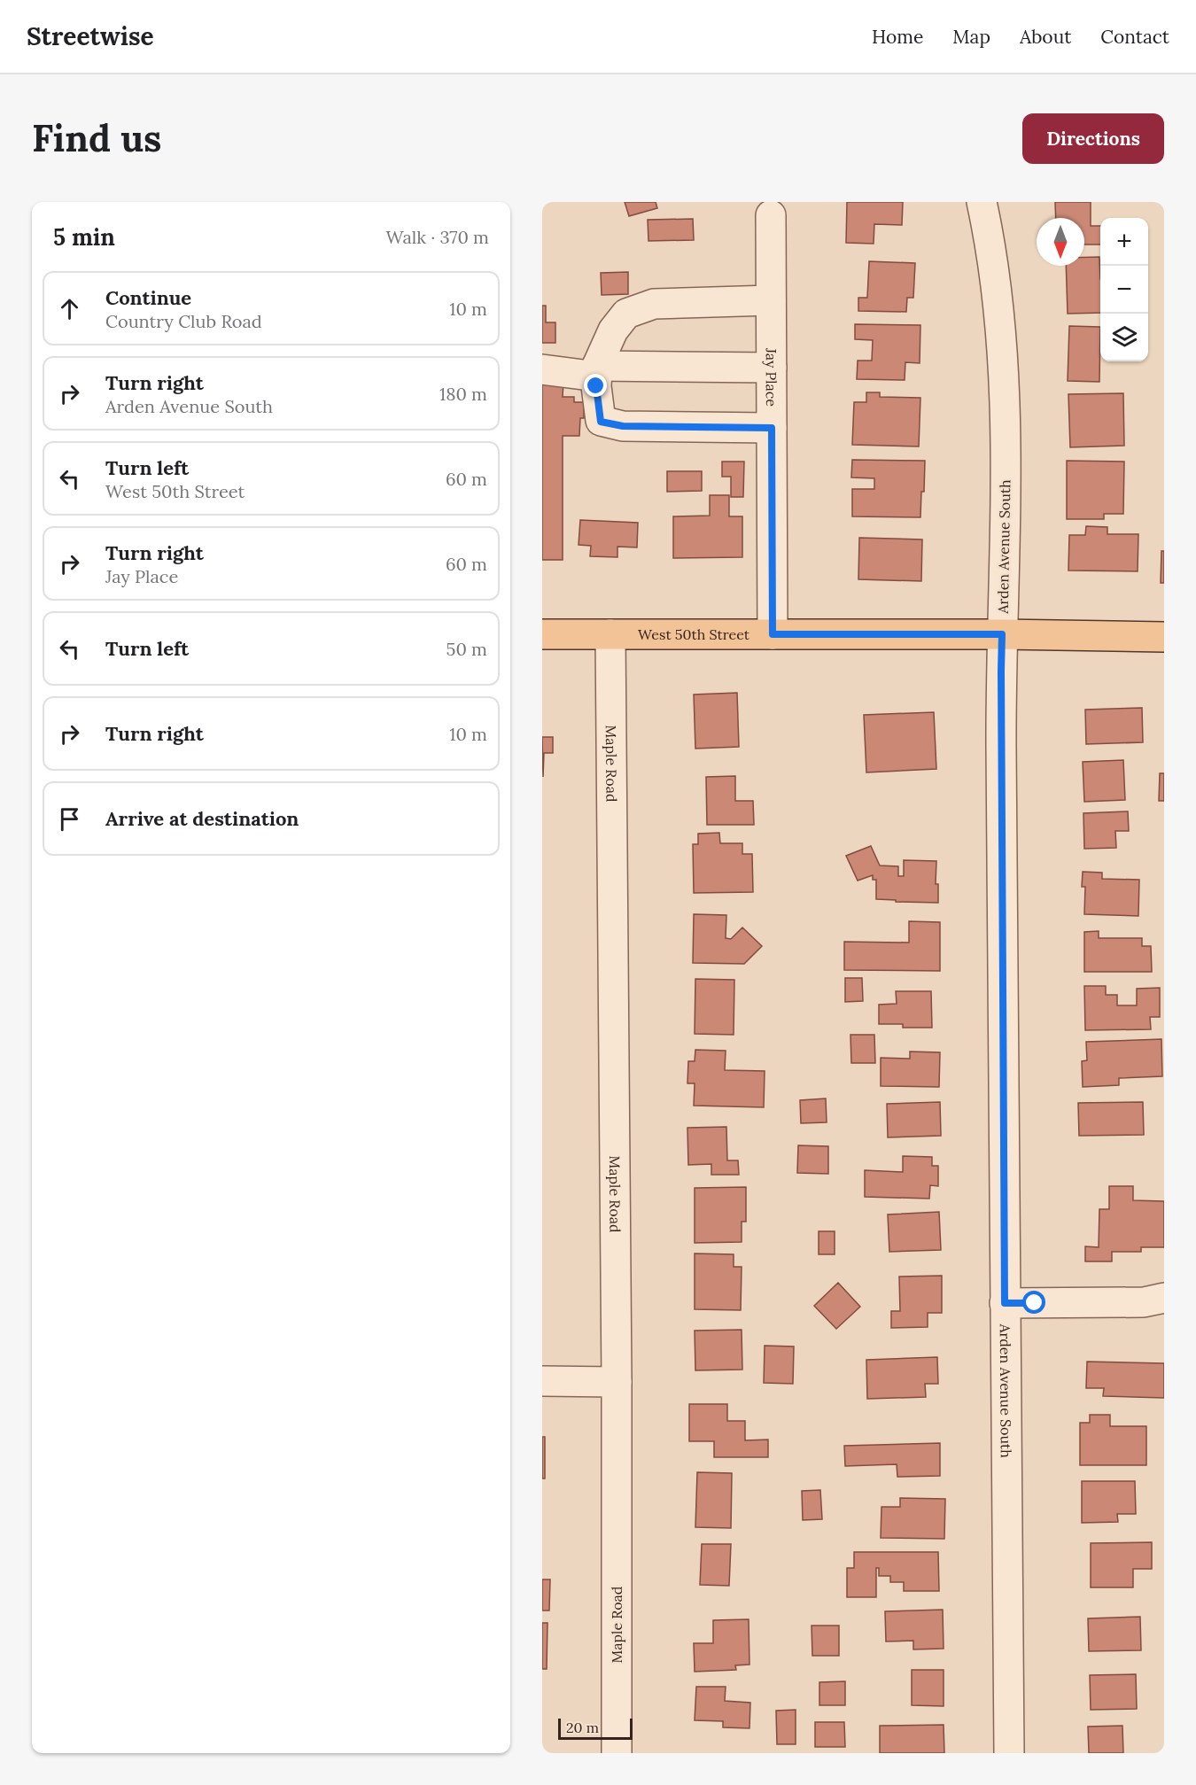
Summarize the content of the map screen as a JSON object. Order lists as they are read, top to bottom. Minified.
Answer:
{"streets":{"main road":["West 50th Street"],"street":["Jay Place","Arden Avenue South","Maple Road"]},"crossings":[["Jay Place","West 50th Street"],["Arden Avenue South","West 50th Street"],["West 50th Street","Maple Road"]],"scale_bar":"20 m","north":"bottom","page":{"header":"Streetwise","nav":["Home","Map","About","Contact"],"buttons":"Directions","title":"Find us","heading":["5 min","Walk · 370 m"],"map_buttons":["+","−"],"list":[["Continue","Country Club Road","10 m"],["Turn right","Arden Avenue South","180 m"],["Turn left","West 50th Street","60 m"],["Turn right","Jay Place","60 m"],["Turn left","50 m"],["Turn right","10 m"],"Arrive at destination"],"scale":"20 m"}}
